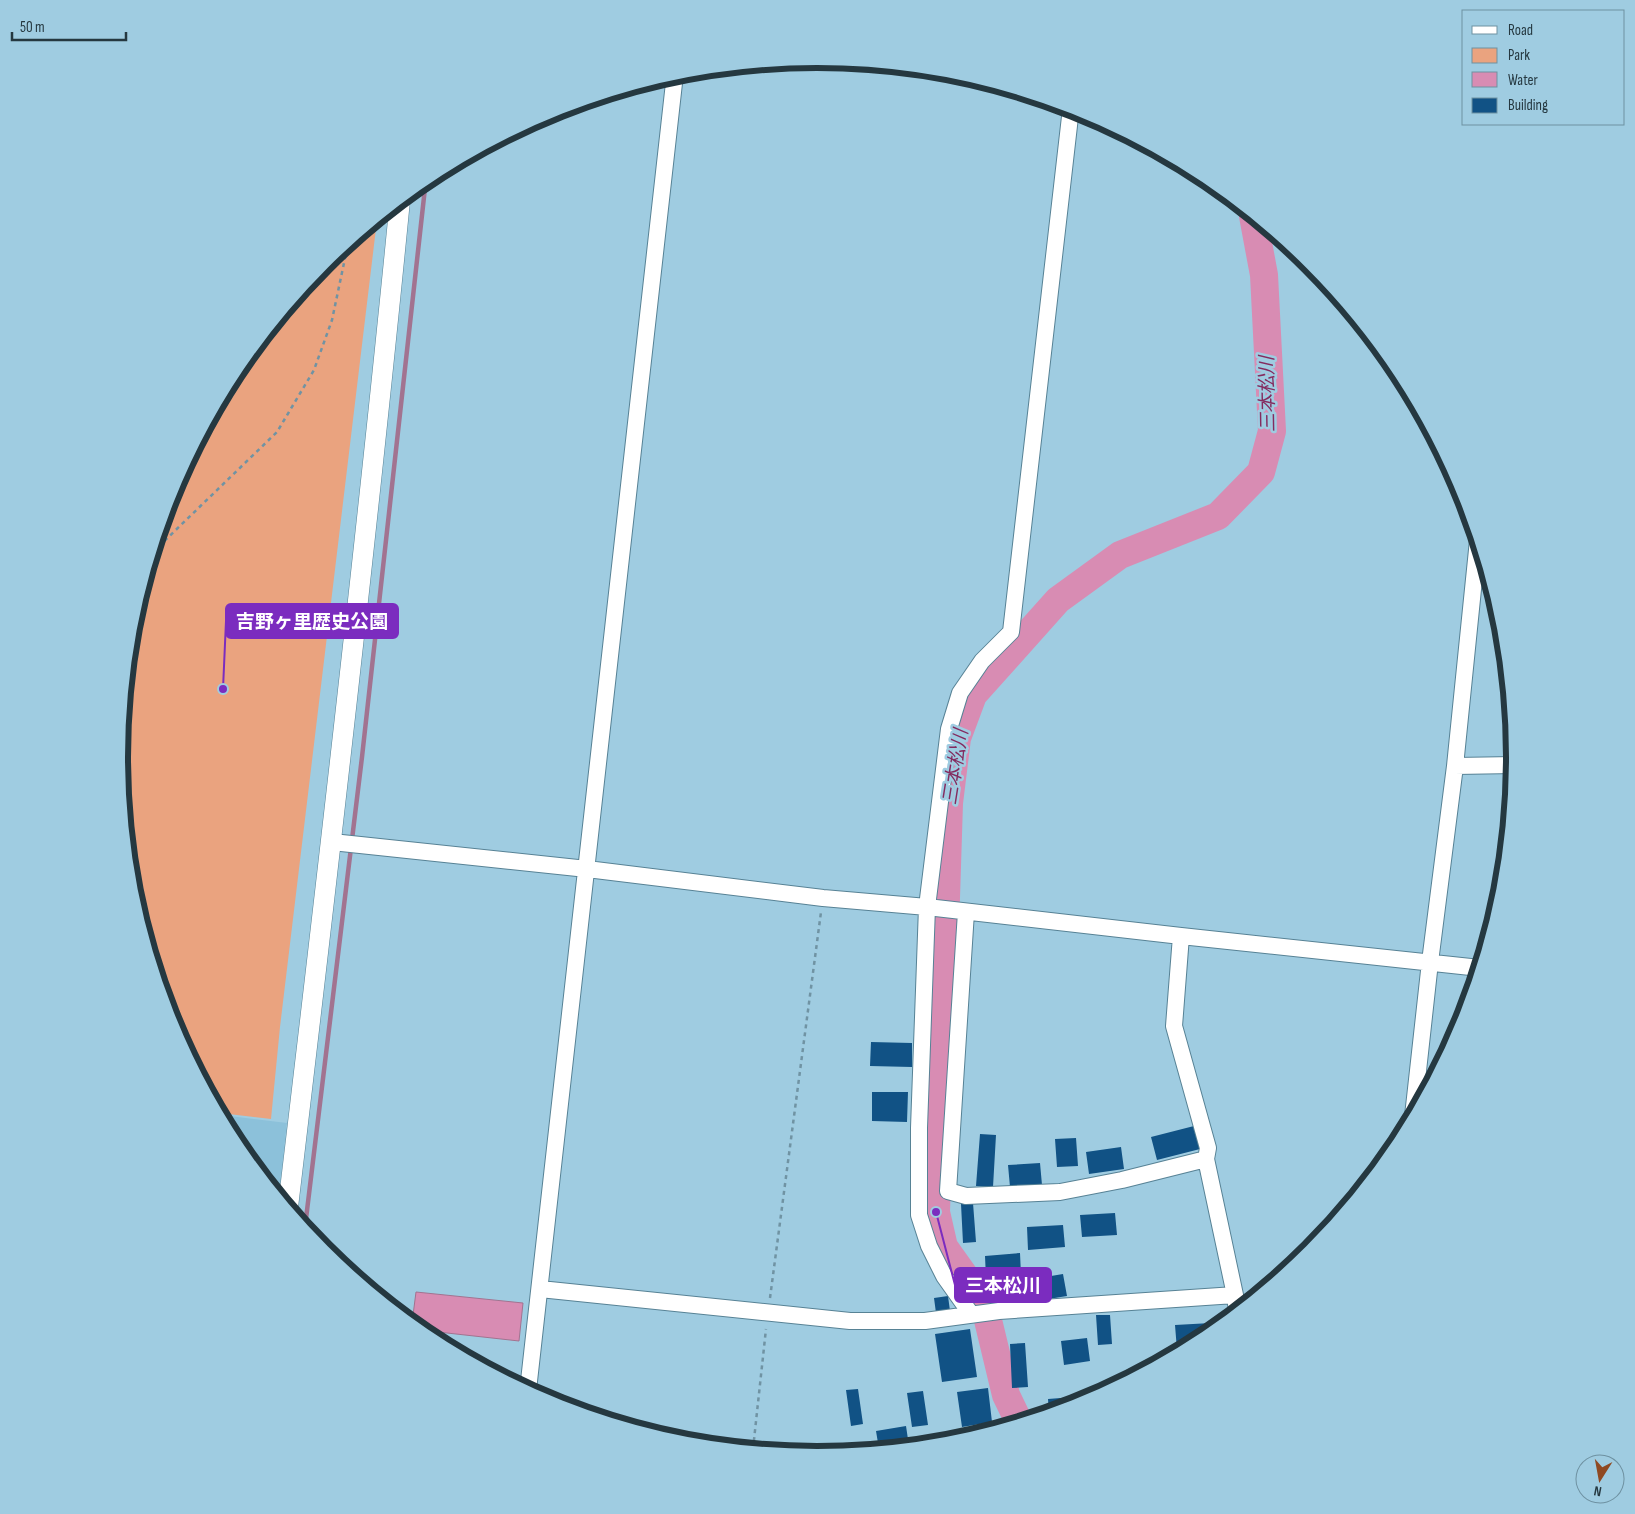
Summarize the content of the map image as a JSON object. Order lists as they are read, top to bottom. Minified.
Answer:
{"water":["三本松川"],"places":["吉野ヶ里歴史公園","三本松川"],"legend":["Road","Park","Water","Building"],"scale_bar":"50 m","north":"bottom"}
